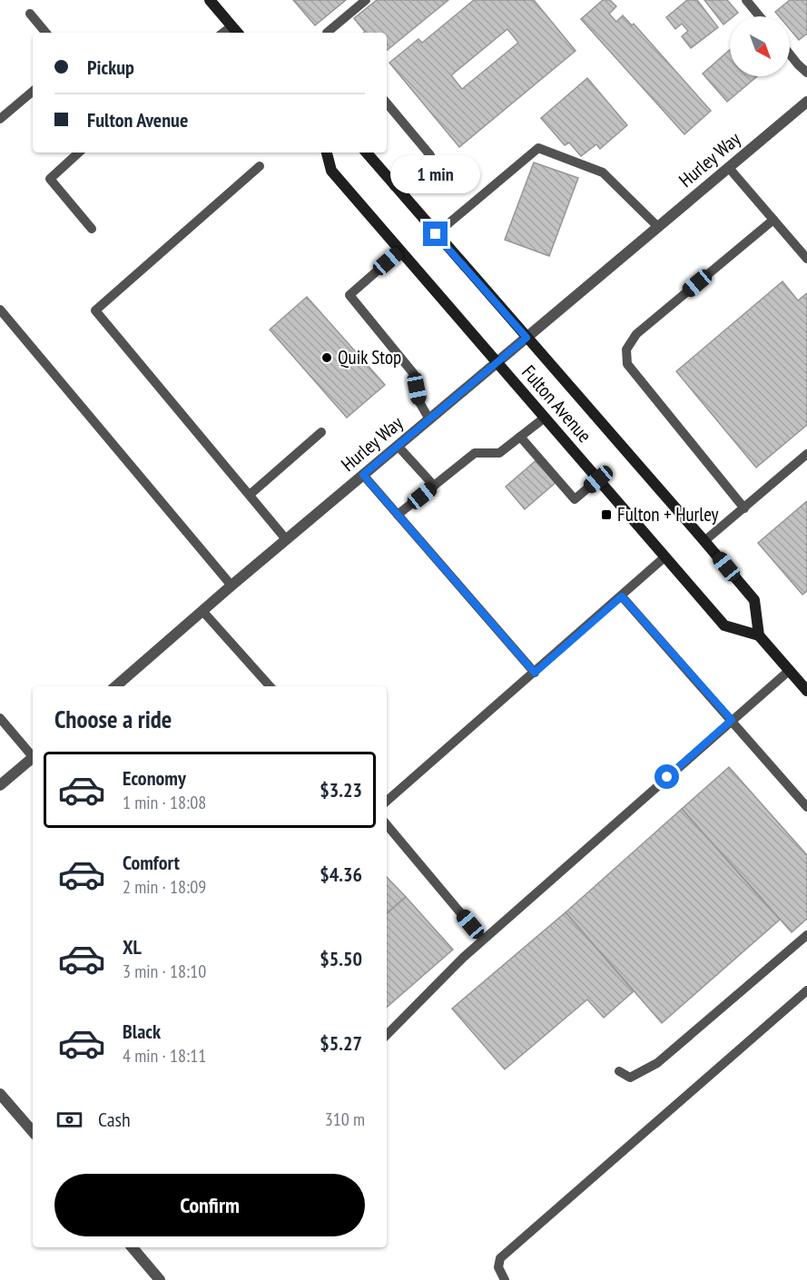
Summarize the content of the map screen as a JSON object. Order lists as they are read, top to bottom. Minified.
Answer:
{"streets":{"main road":["Fulton Avenue"],"street":["Hurley Way"]},"crossings":[["Hurley Way","Fulton Avenue"]],"places":{"other":["Quik Stop"],"transit":["Fulton + Hurley"]},"north":"bottom right","page":{"banner":["Pickup","Fulton Avenue"],"bubble":"1 min","heading":"Choose a ride","list":[{"name":"Economy","note":"1 min · 18:08","value":"$3.23"},{"name":"Comfort","note":"2 min · 18:09","value":"$4.36"},{"name":"XL","note":"3 min · 18:10","value":"$5.50"},{"name":"Black","note":"4 min · 18:11","value":"$5.27"}],"pay":["Cash","310 m"],"buttons":"Confirm"}}
